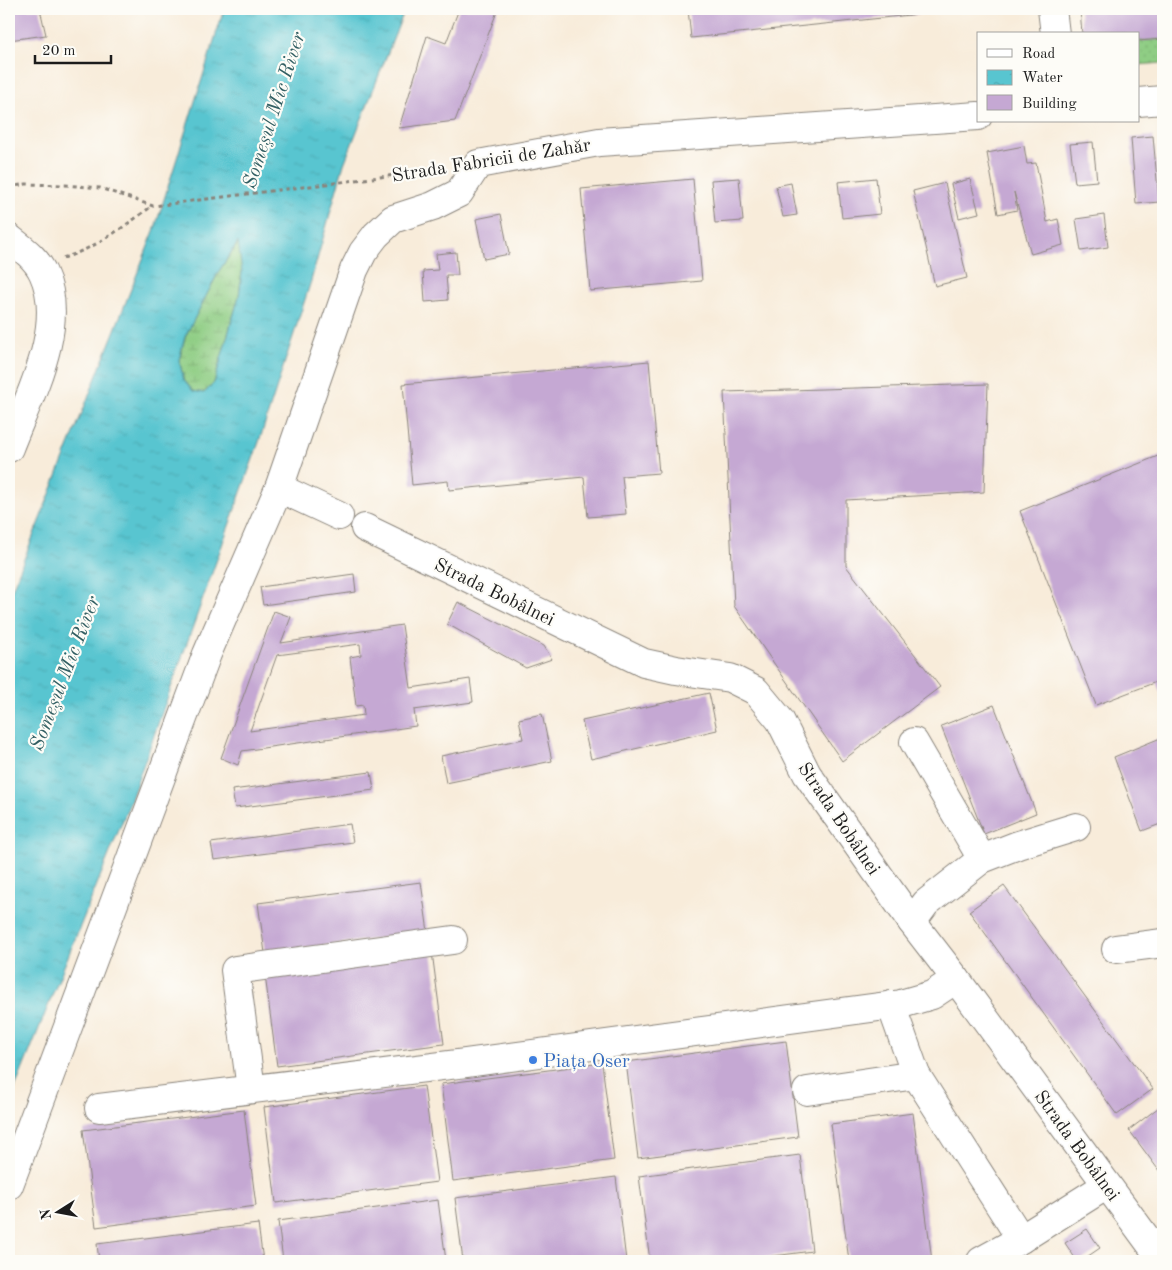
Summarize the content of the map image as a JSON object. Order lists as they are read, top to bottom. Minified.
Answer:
{"streets":{"street":["Strada Fabricii de Zahăr","Strada Bobâlnei"]},"water":["Someşul Mic River"],"places":["Piața Oser"],"legend":["Road","Water","Building"],"scale_bar":"20 m","north":"left"}
